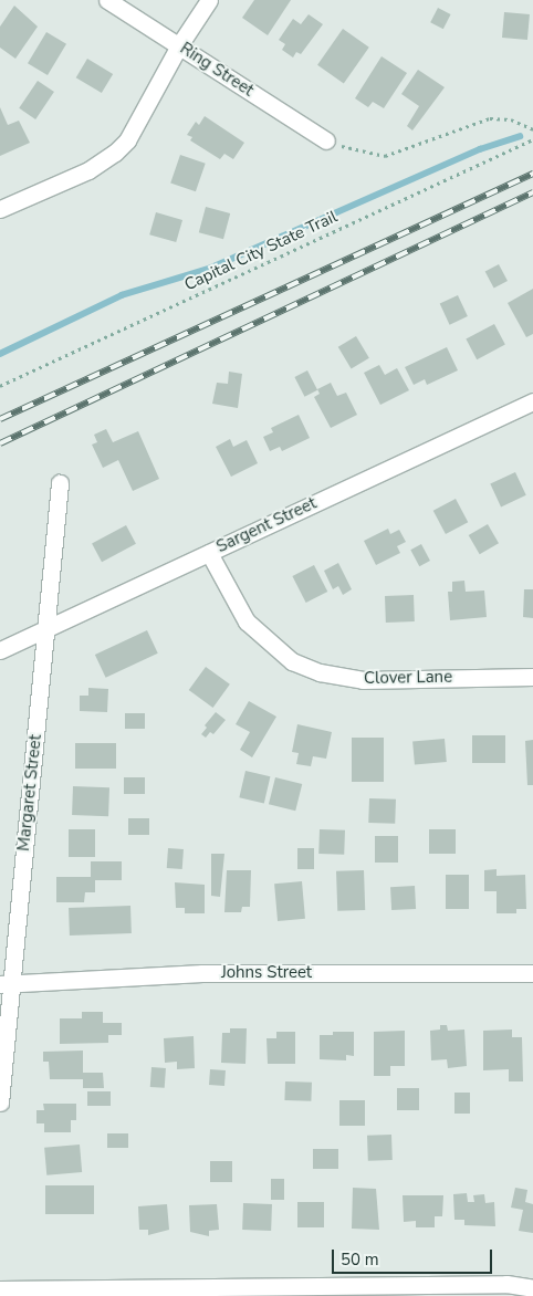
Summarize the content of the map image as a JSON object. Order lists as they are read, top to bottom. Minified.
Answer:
{"streets":{"street":["Ring Street","Sargent Street","Clover Lane","Margaret Street","Johns Street"],"path":["Capital City State Trail"]},"crossings":[["Sargent Street","Clover Lane"],["Sargent Street","Margaret Street"],["Margaret Street","Johns Street"]],"scale_bar":"50 m"}
